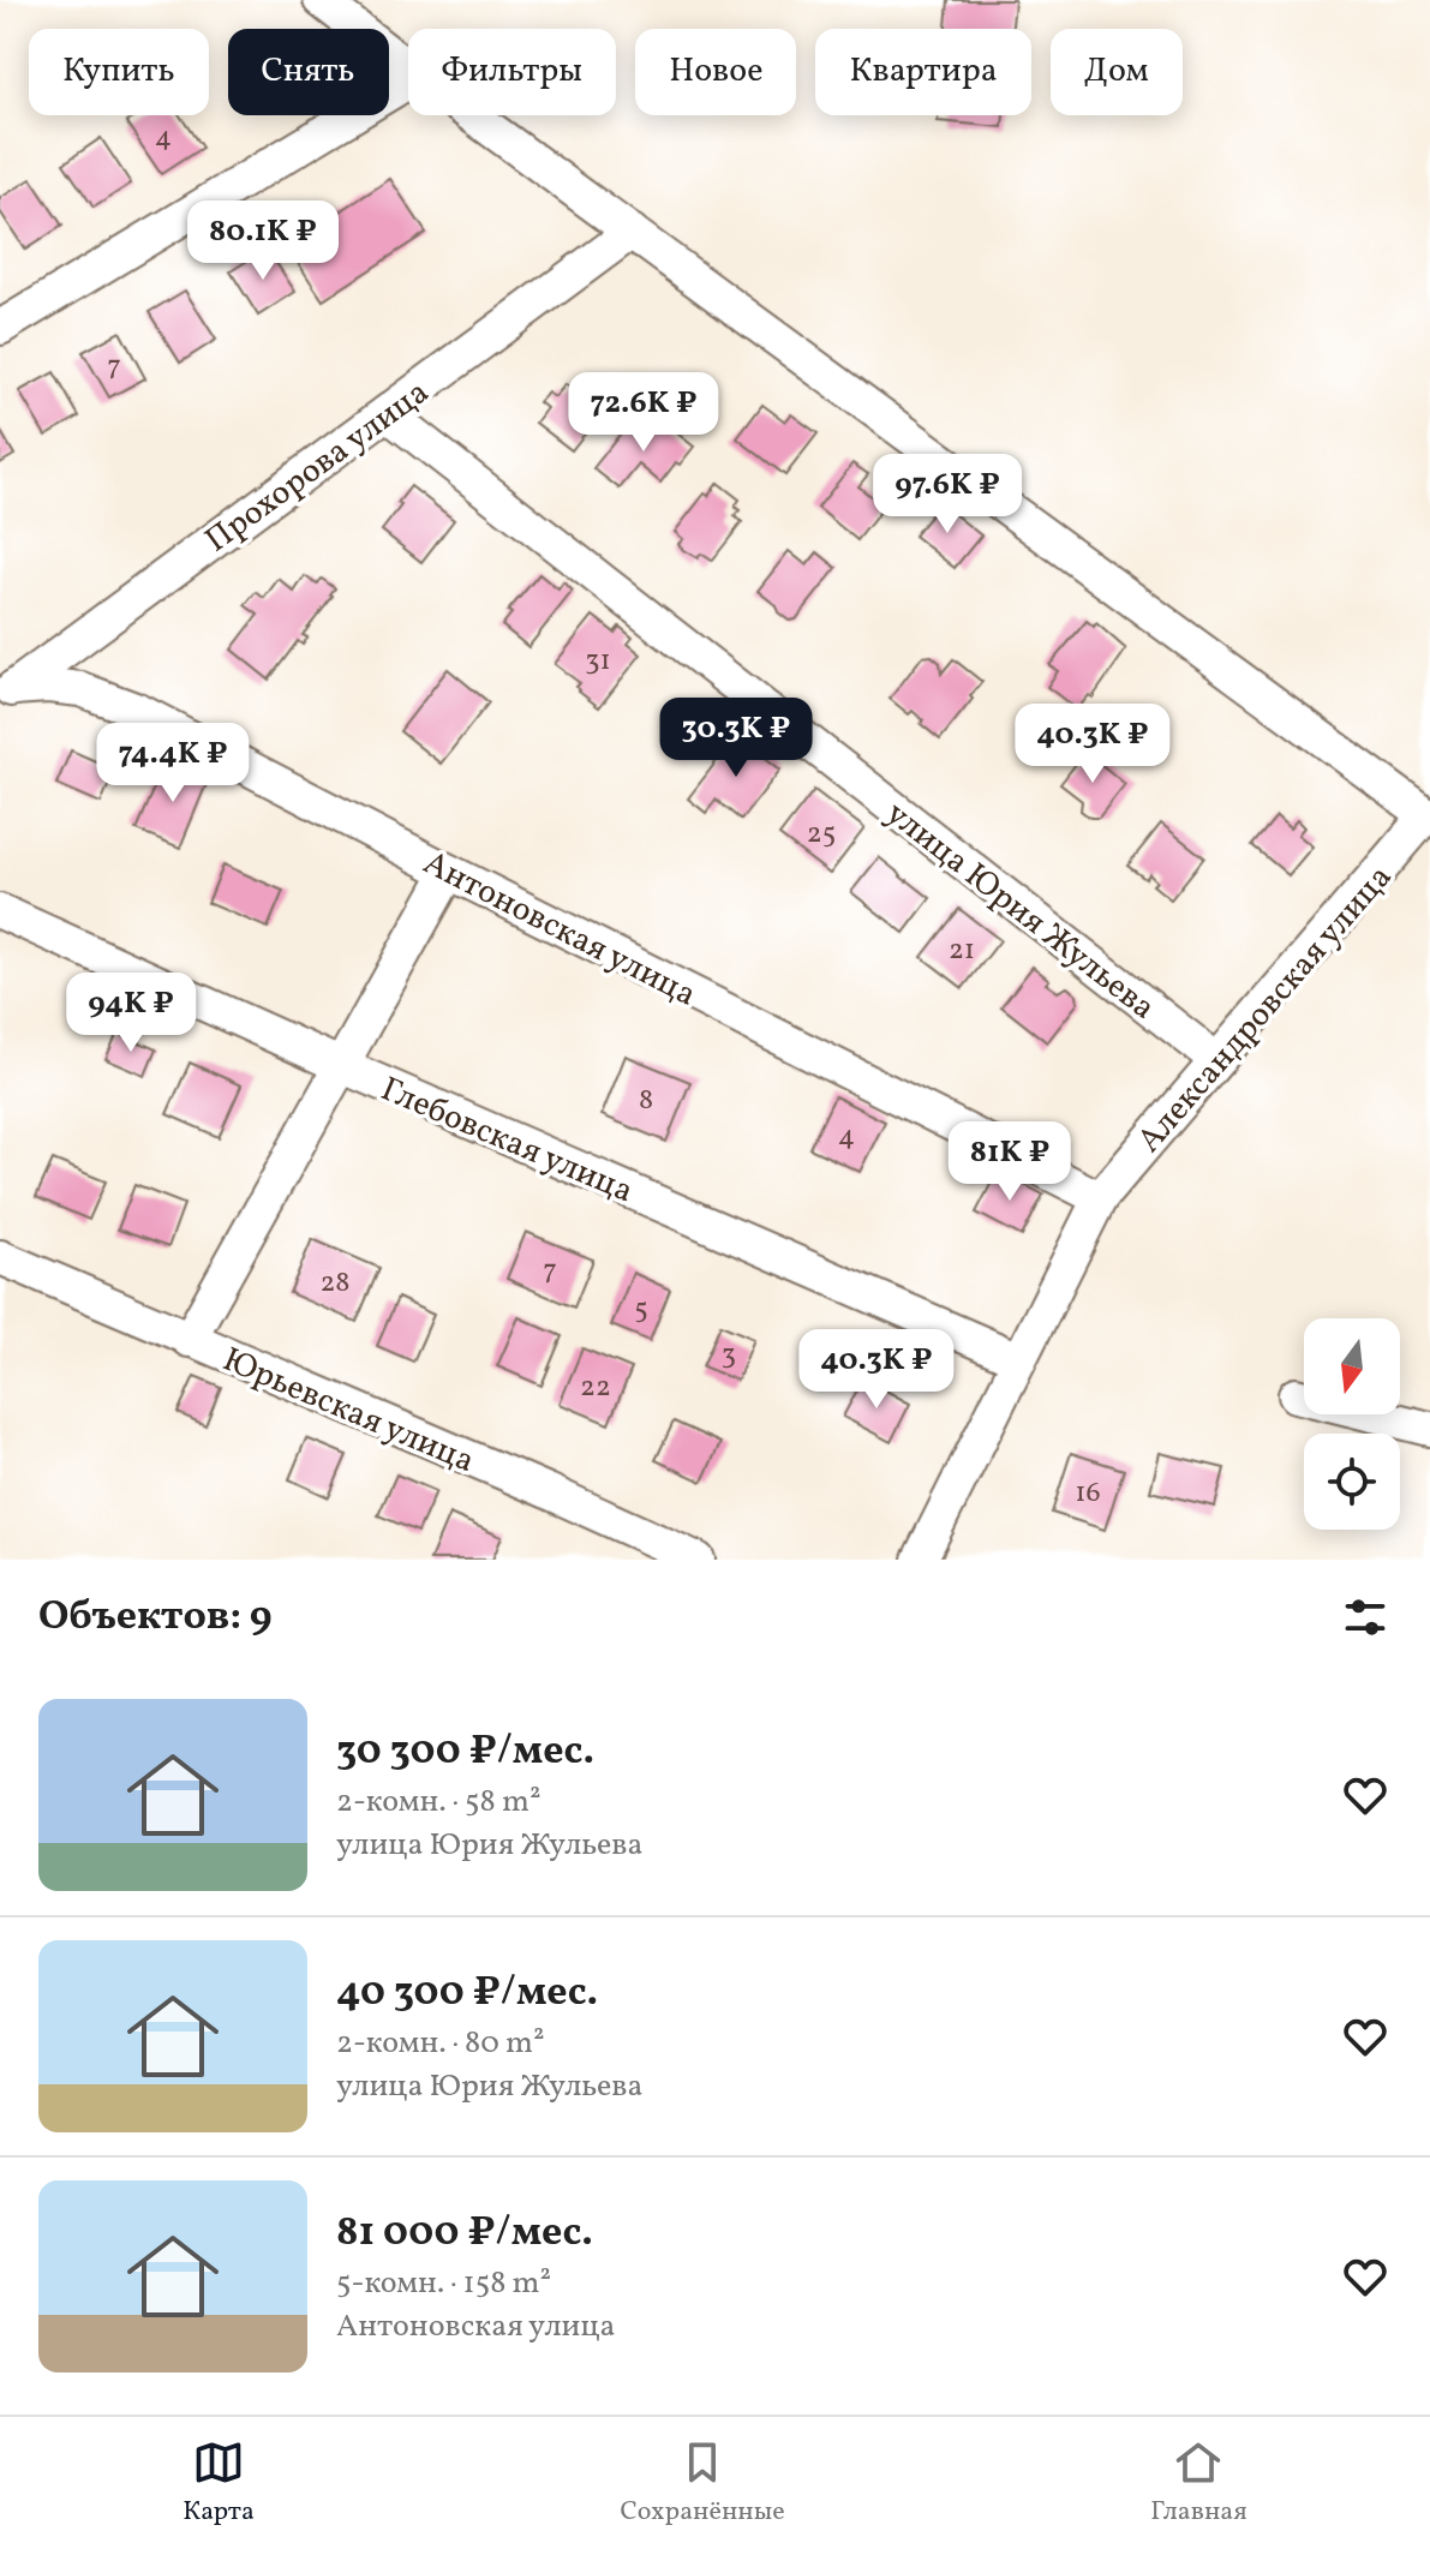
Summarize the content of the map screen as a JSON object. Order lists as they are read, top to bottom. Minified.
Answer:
{"streets":{"street":["Прохорова улица","улица Юрия Жульева","Антоновская улица","Александровская улица","Глебовская улица","Юрьевская улица"]},"crossings":[["Прохорова улица","улица Юрия Жульева"],["Прохорова улица","Антоновская улица"],["Прохорова улица","Александровская улица"],["Антоновская улица","Александровская улица"],["Александровская улица","Глебовская улица"]],"house_numbers":["4","7","31","25","21","8","4","7","28","5","3","22","16"],"north":"bottom","page":{"chip":["Купить","Снять","Фильтры","Новое","Квартира","Дом"],"price":["80.1K ₽","72.6K ₽","97.6K ₽","30.3K ₽","40.3K ₽","74.4K ₽","94K ₽","81K ₽","40.3K ₽"],"heading":"Объектов: 9","list":[{"name":"30 300 ₽/мес.","note":"2-комн. · 58 m² · улица Юрия Жульева"},{"name":"40 300 ₽/мес.","note":"2-комн. · 80 m² · улица Юрия Жульева"},{"name":"81 000 ₽/мес.","note":"5-комн. · 158 m² · Антоновская улица"}],"tabs":["Карта","Сохранённые","Главная"]}}
